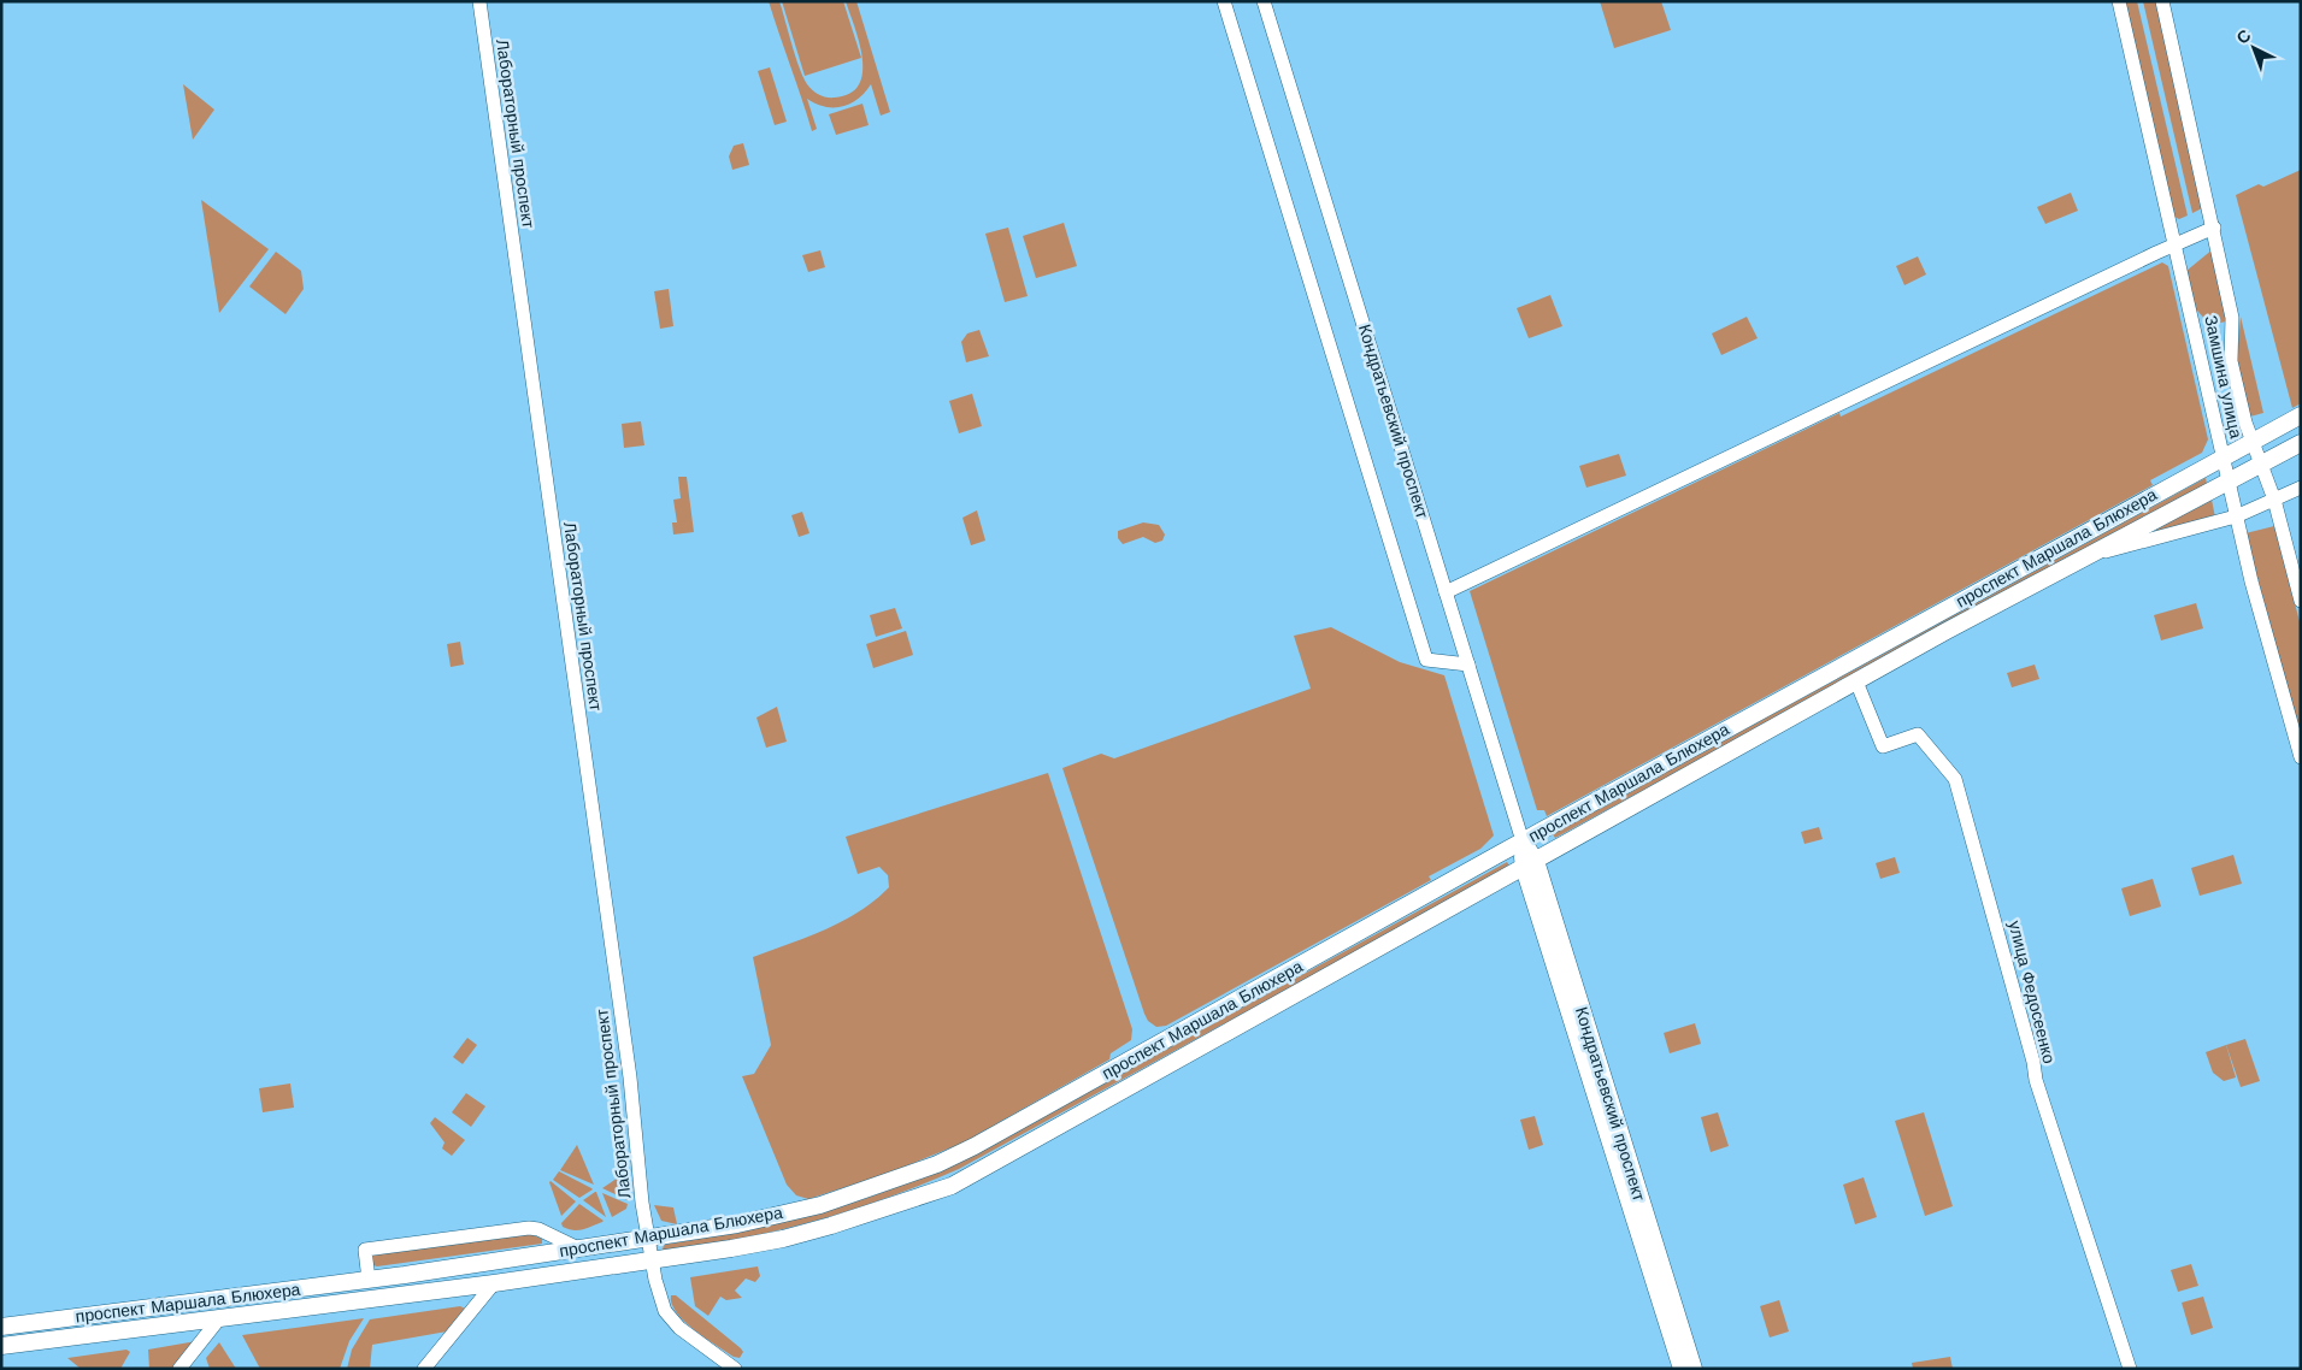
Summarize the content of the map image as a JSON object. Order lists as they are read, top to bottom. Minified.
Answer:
{"streets":{"main road":["Кондратьевский проспект","проспект Маршала Блюхера"],"street":["Лабораторный проспект","Замшина улица","улица Федосеенко"]},"crossings":[["Лабораторный проспект","проспект Маршала Блюхера"],["Замшина улица","проспект Маршала Блюхера"],["Кондратьевский проспект","проспект Маршала Блюхера"],["проспект Маршала Блюхера","улица Федосеенко"]],"north":"top left"}
